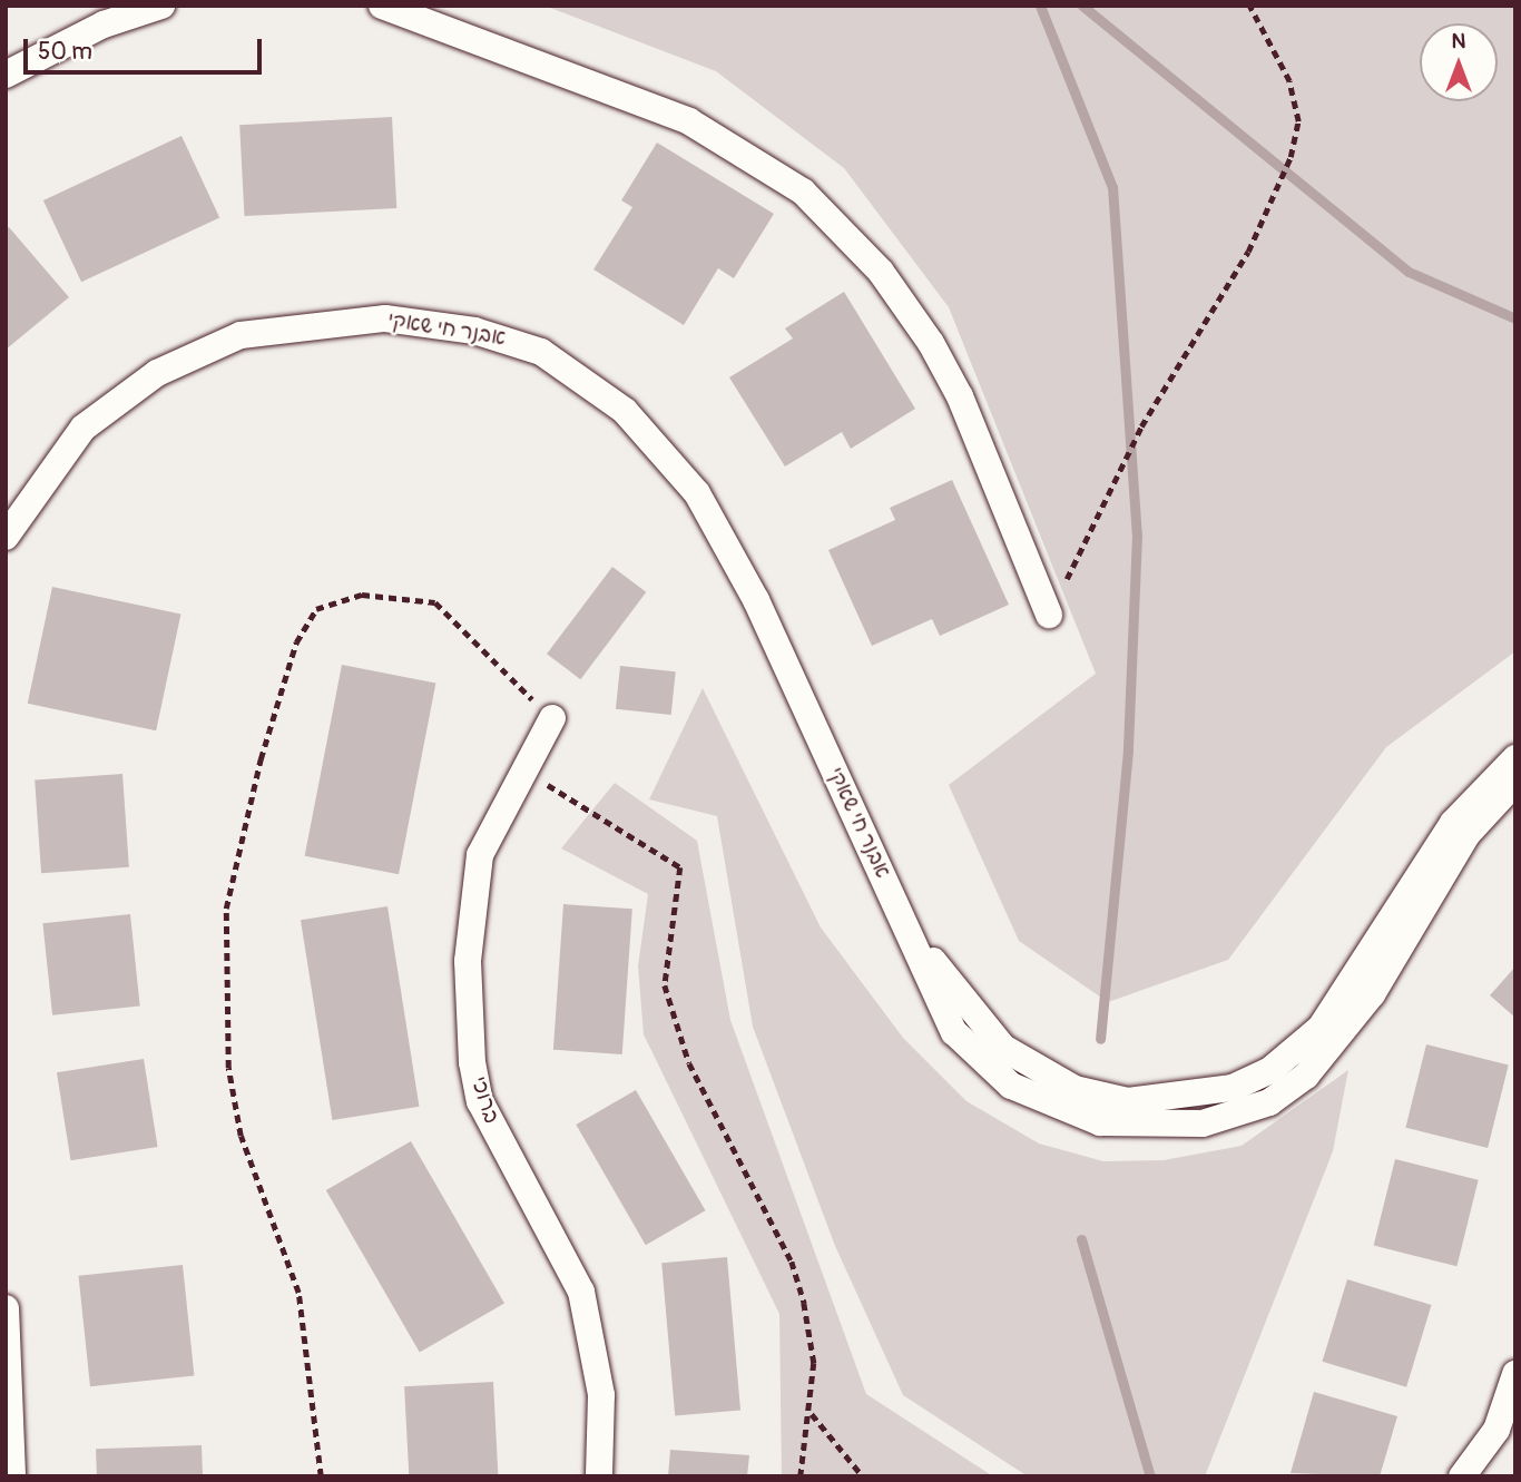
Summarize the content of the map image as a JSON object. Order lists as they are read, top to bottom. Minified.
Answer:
{"streets":{"street":["אבנר חי שאקי","ברוכי"]},"scale_bar":"50 m","north":"top"}
